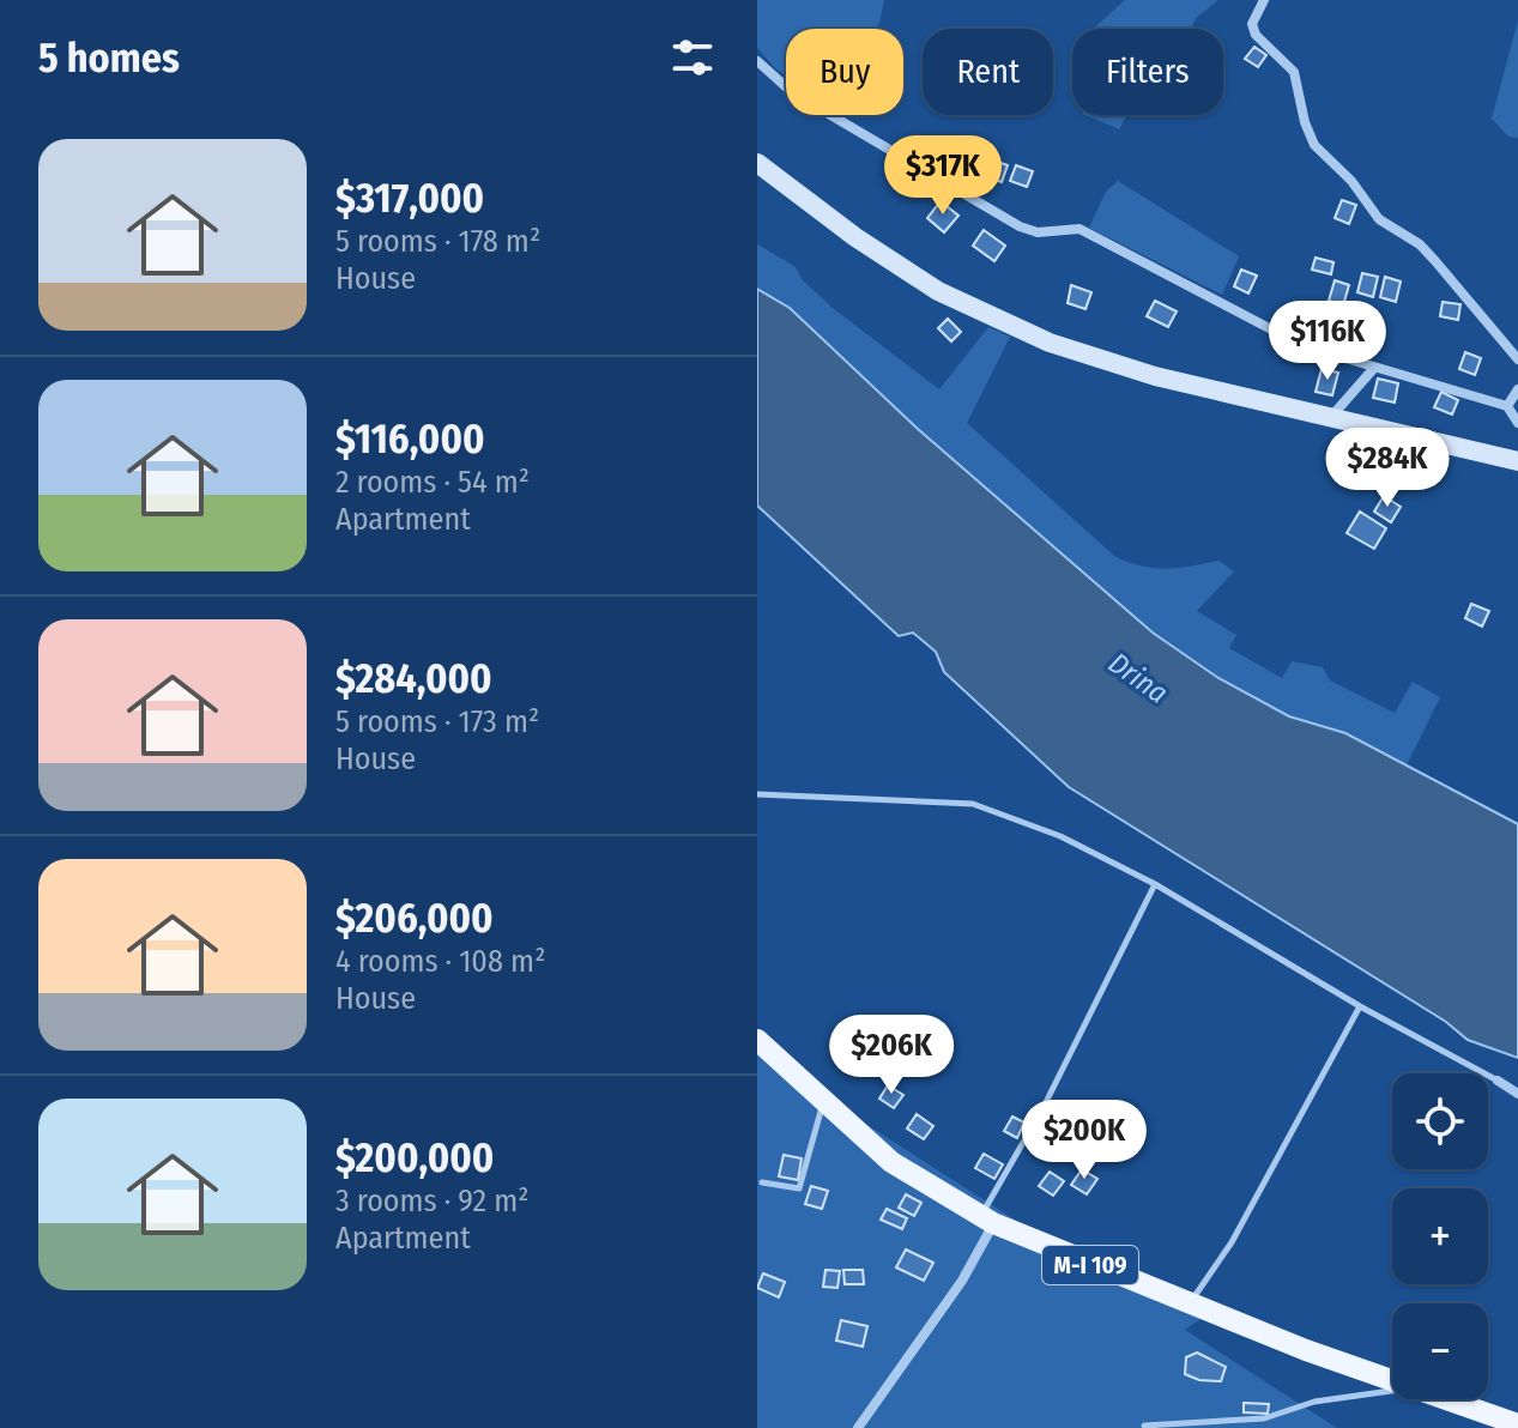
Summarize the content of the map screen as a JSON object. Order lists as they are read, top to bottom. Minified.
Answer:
{"streets":{"main road":["M-I 109"]},"water":["Drina"],"page":{"heading":"5 homes","chip":["Buy","Rent","Filters"],"list":[{"name":"$317,000","note":"5 rooms · 178 m² · House"},{"name":"$116,000","note":"2 rooms · 54 m² · Apartment"},{"name":"$284,000","note":"5 rooms · 173 m² · House"},{"name":"$206,000","note":"4 rooms · 108 m² · House"},{"name":"$200,000","note":"3 rooms · 92 m² · Apartment"}],"price":["$317K","$116K","$284K","$206K","$200K"],"map_buttons":["+","−"]}}
